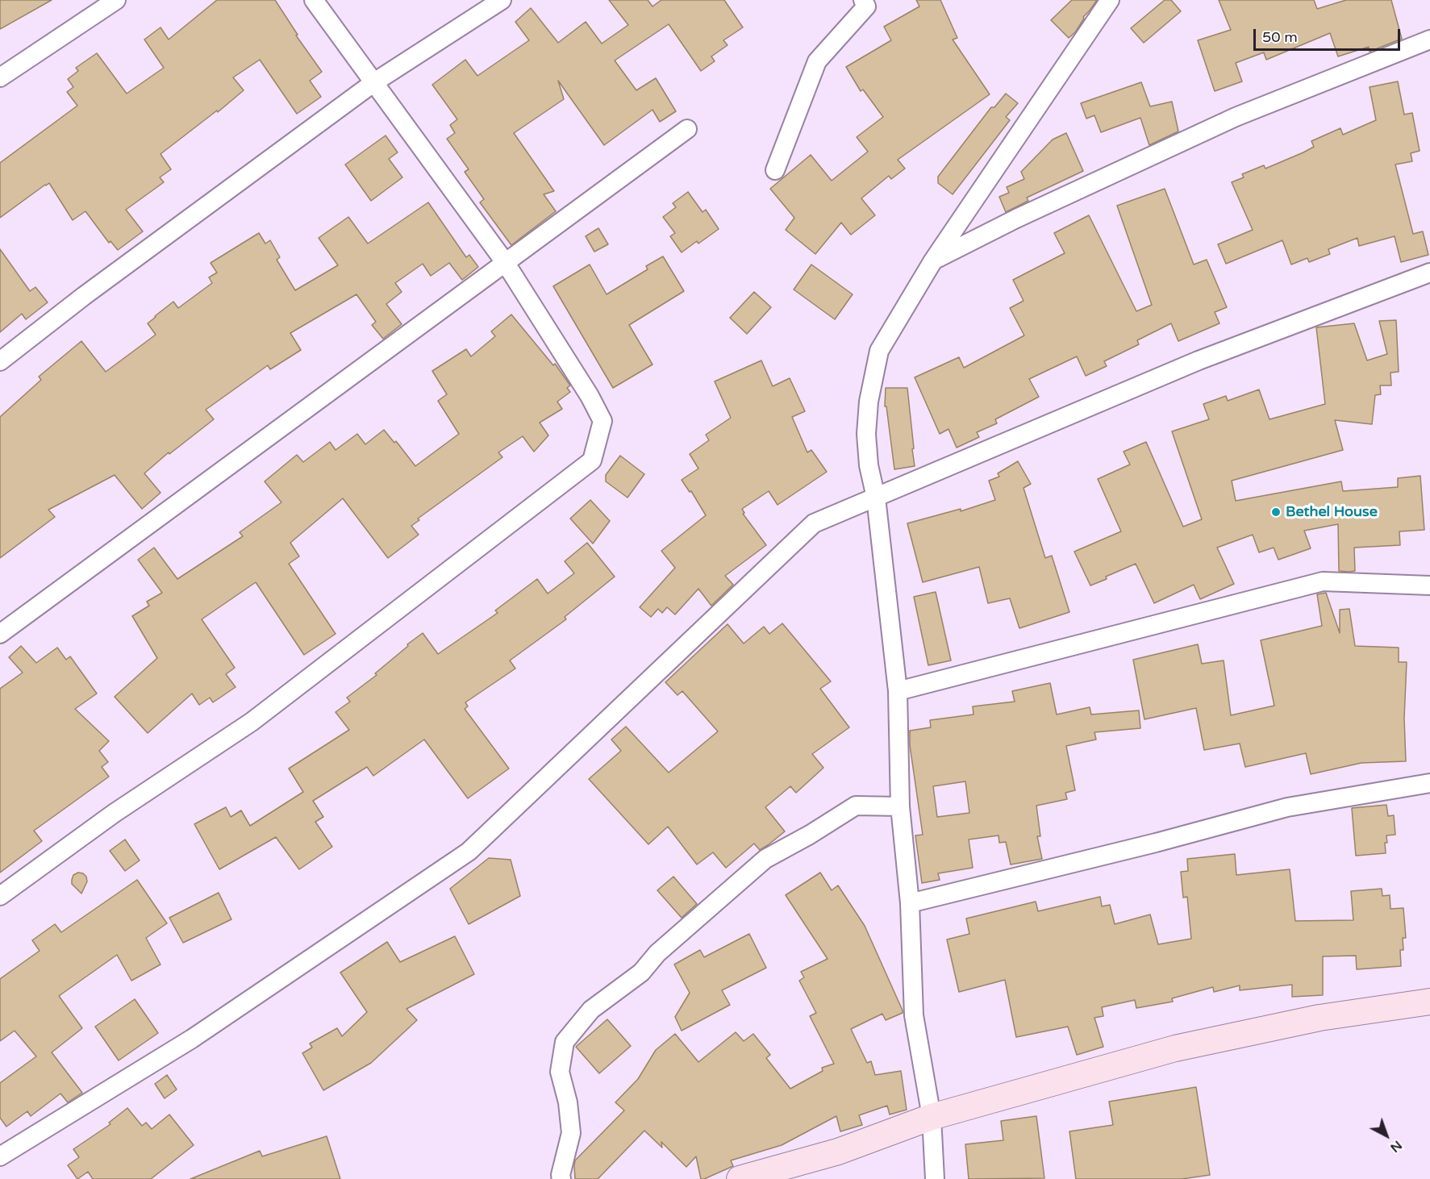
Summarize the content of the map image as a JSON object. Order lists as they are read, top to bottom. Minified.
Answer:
{"places":["Bethel House"],"scale_bar":"50 m","north":"bottom right"}
